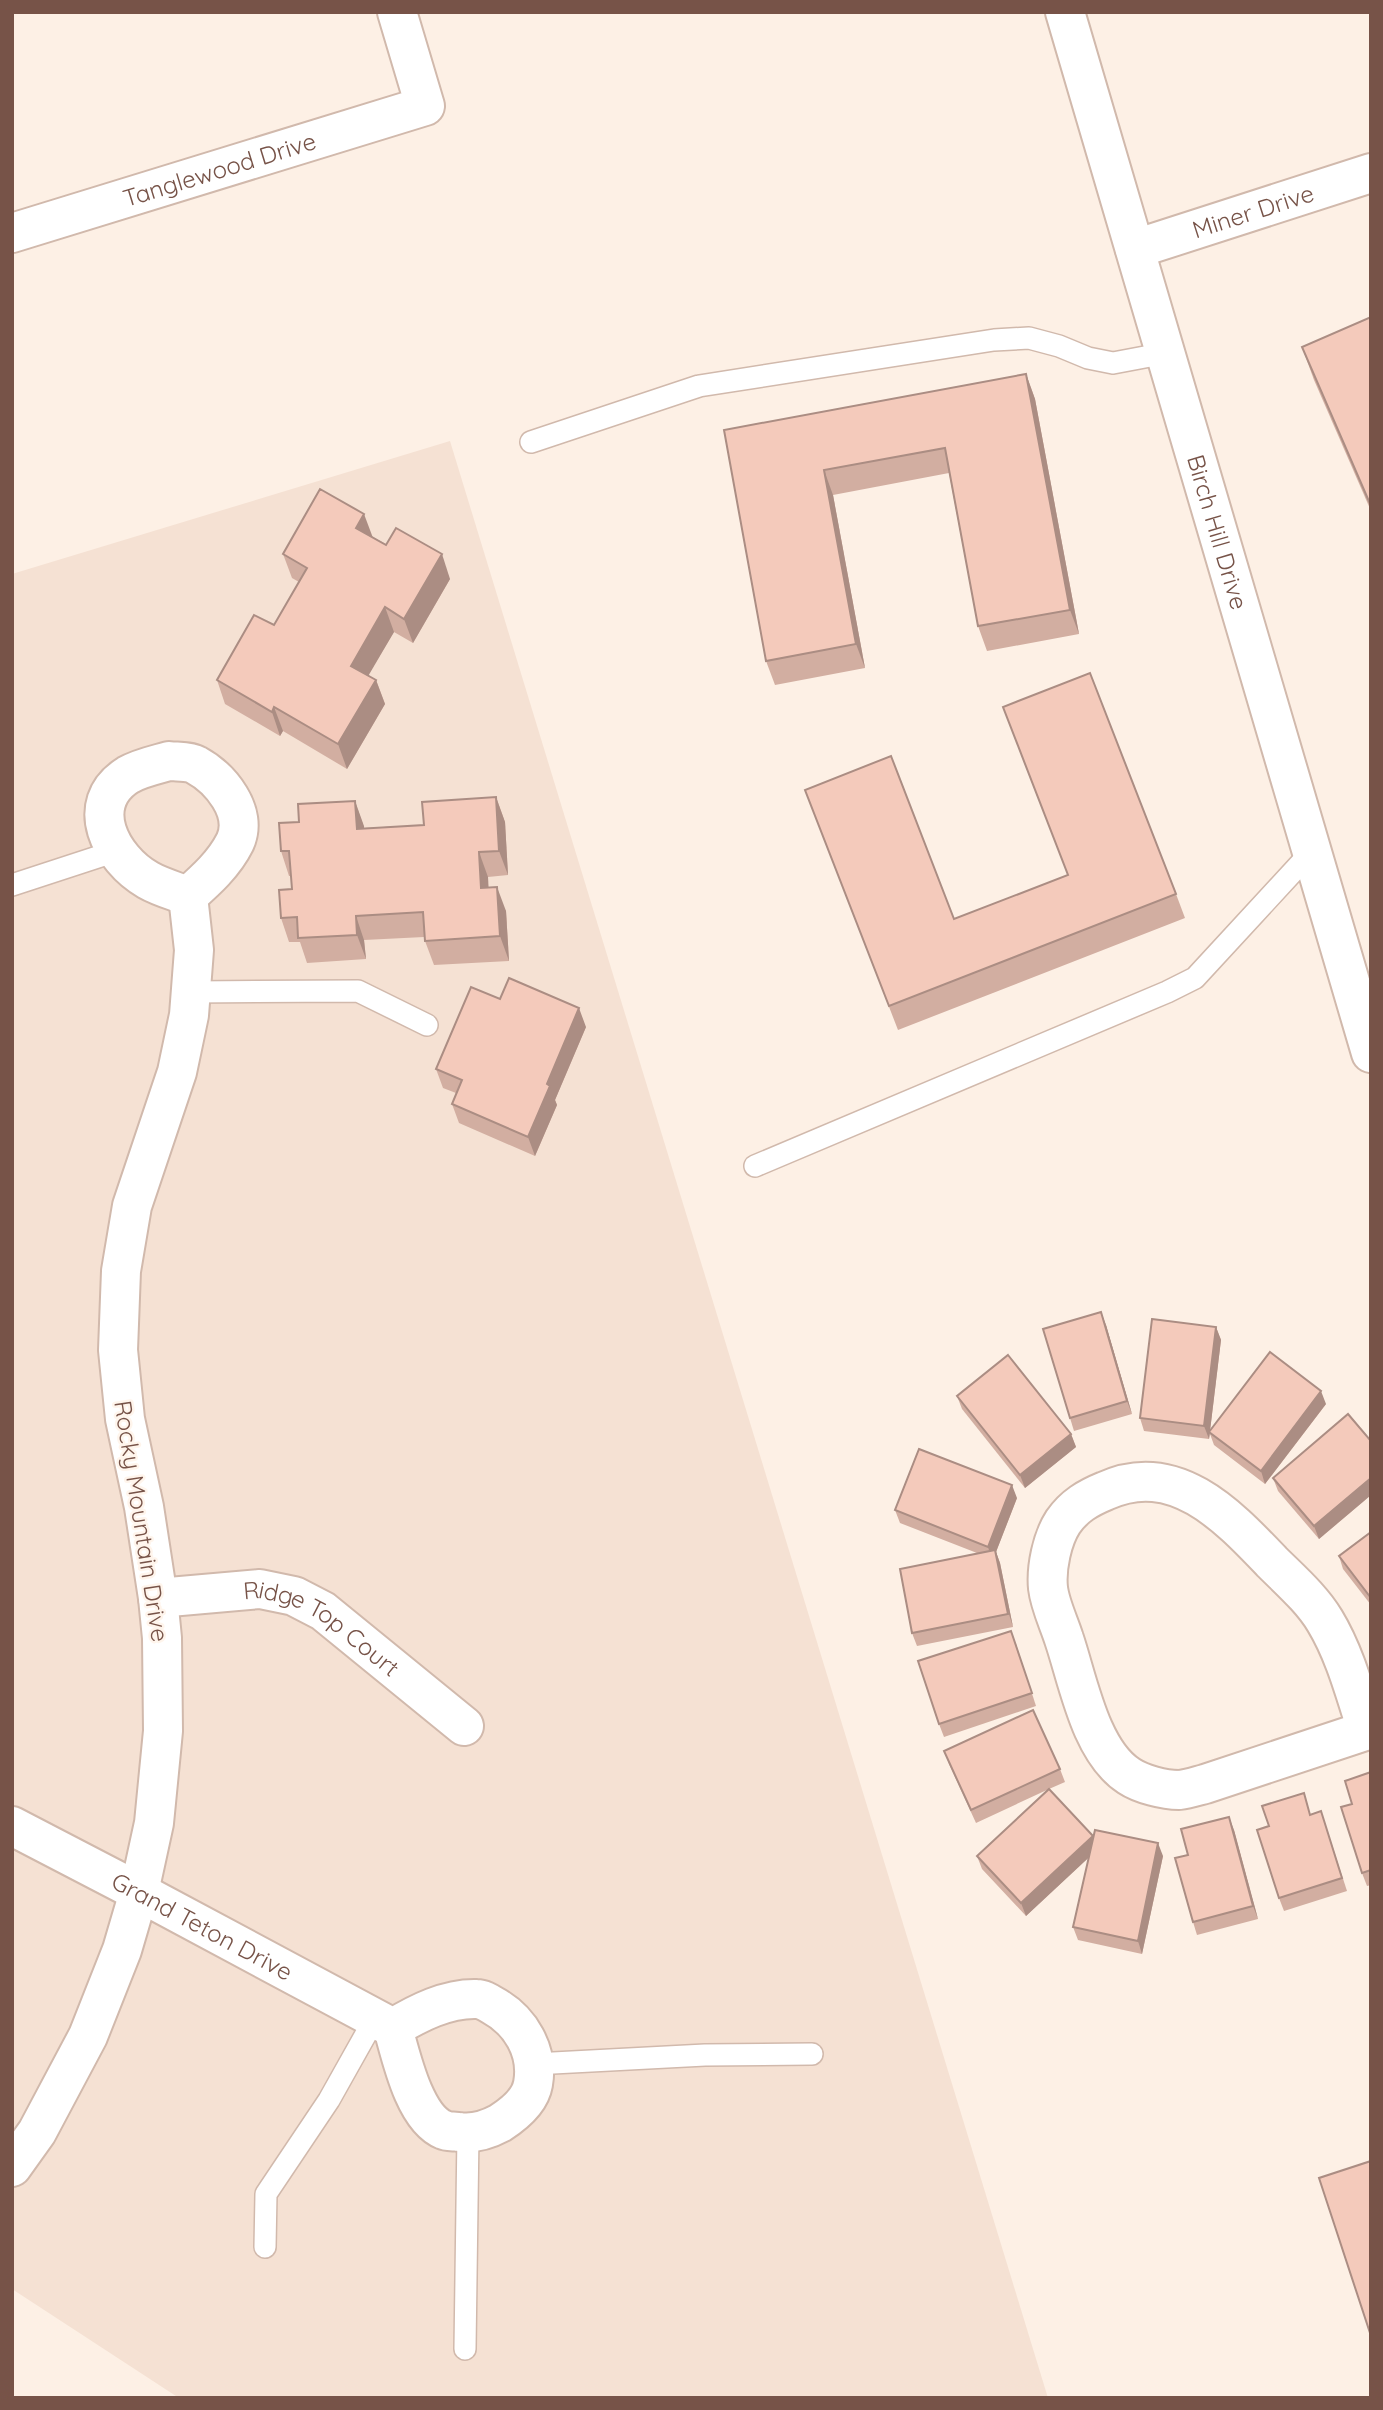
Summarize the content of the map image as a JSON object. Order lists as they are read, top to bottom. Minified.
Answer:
{"streets":{"street":["Tanglewood Drive","Miner Drive","Birch Hill Drive","Rocky Mountain Drive","Ridge Top Court","Grand Teton Drive"]},"crossings":[["Miner Drive","Birch Hill Drive"],["Rocky Mountain Drive","Ridge Top Court"],["Rocky Mountain Drive","Grand Teton Drive"]]}
